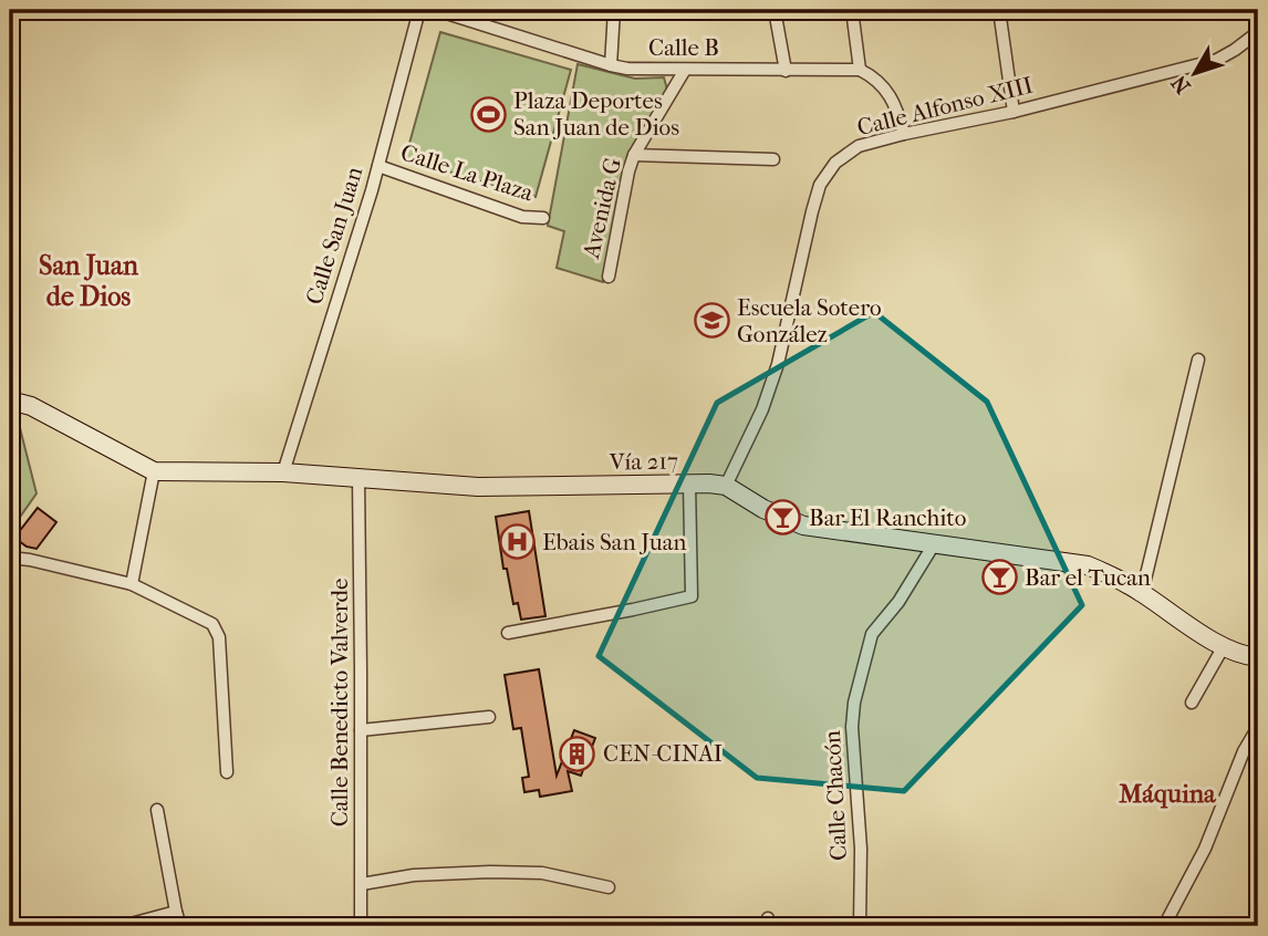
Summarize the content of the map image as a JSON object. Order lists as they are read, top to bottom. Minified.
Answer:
{"streets":{"main road":["Vía 217"],"street":["Calle B","Calle Alfonso XIII","Calle La Plaza","Avenida G","Calle San Juan","Calle Benedicto Valverde","Calle Chacón"]},"crossings":[["Calle B","Avenida G"],["Calle Alfonso XIII","Vía 217"],["Calle La Plaza","Calle San Juan"],["Calle San Juan","Vía 217"],["Vía 217","Calle Benedicto Valverde"],["Vía 217","Calle Chacón"]],"districts":["San Juan de Dios","Máquina"],"places":{"sports":["Plaza Deportes San Juan de Dios"],"school or university":["Escuela Sotero González"],"bar":["Bar El Ranchito","Bar el Tucan"],"hospital":["Ebais San Juan"],"building":["CEN-CINAI"]},"north":"bottom left"}
